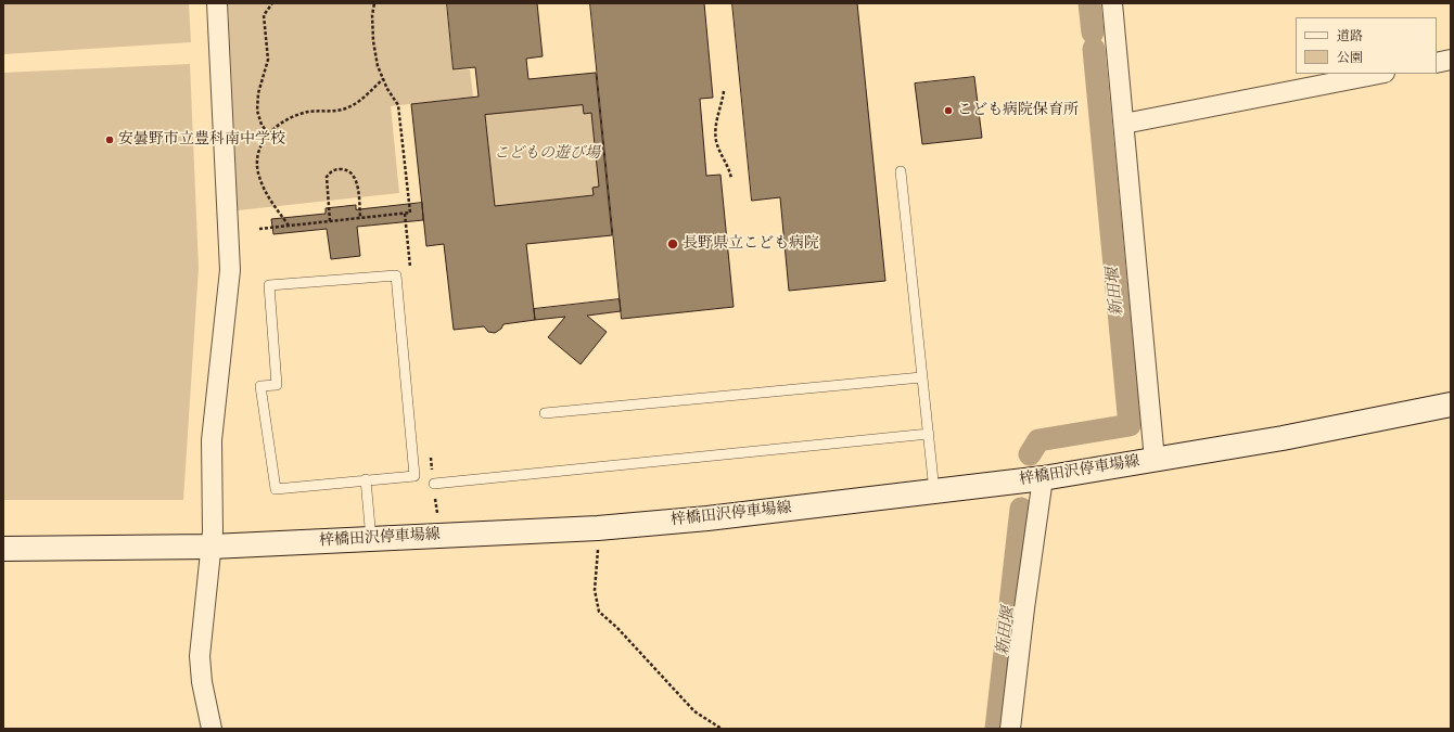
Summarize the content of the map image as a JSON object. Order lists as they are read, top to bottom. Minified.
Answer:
{"streets":{"main road":["梓橋田沢停車場線"]},"water":["新田堰"],"parks":["こどもの遊び場"],"places":["こども病院保育所","安曇野市立豊科南中学校","長野県立こども病院"],"legend":["道路","公園"]}
